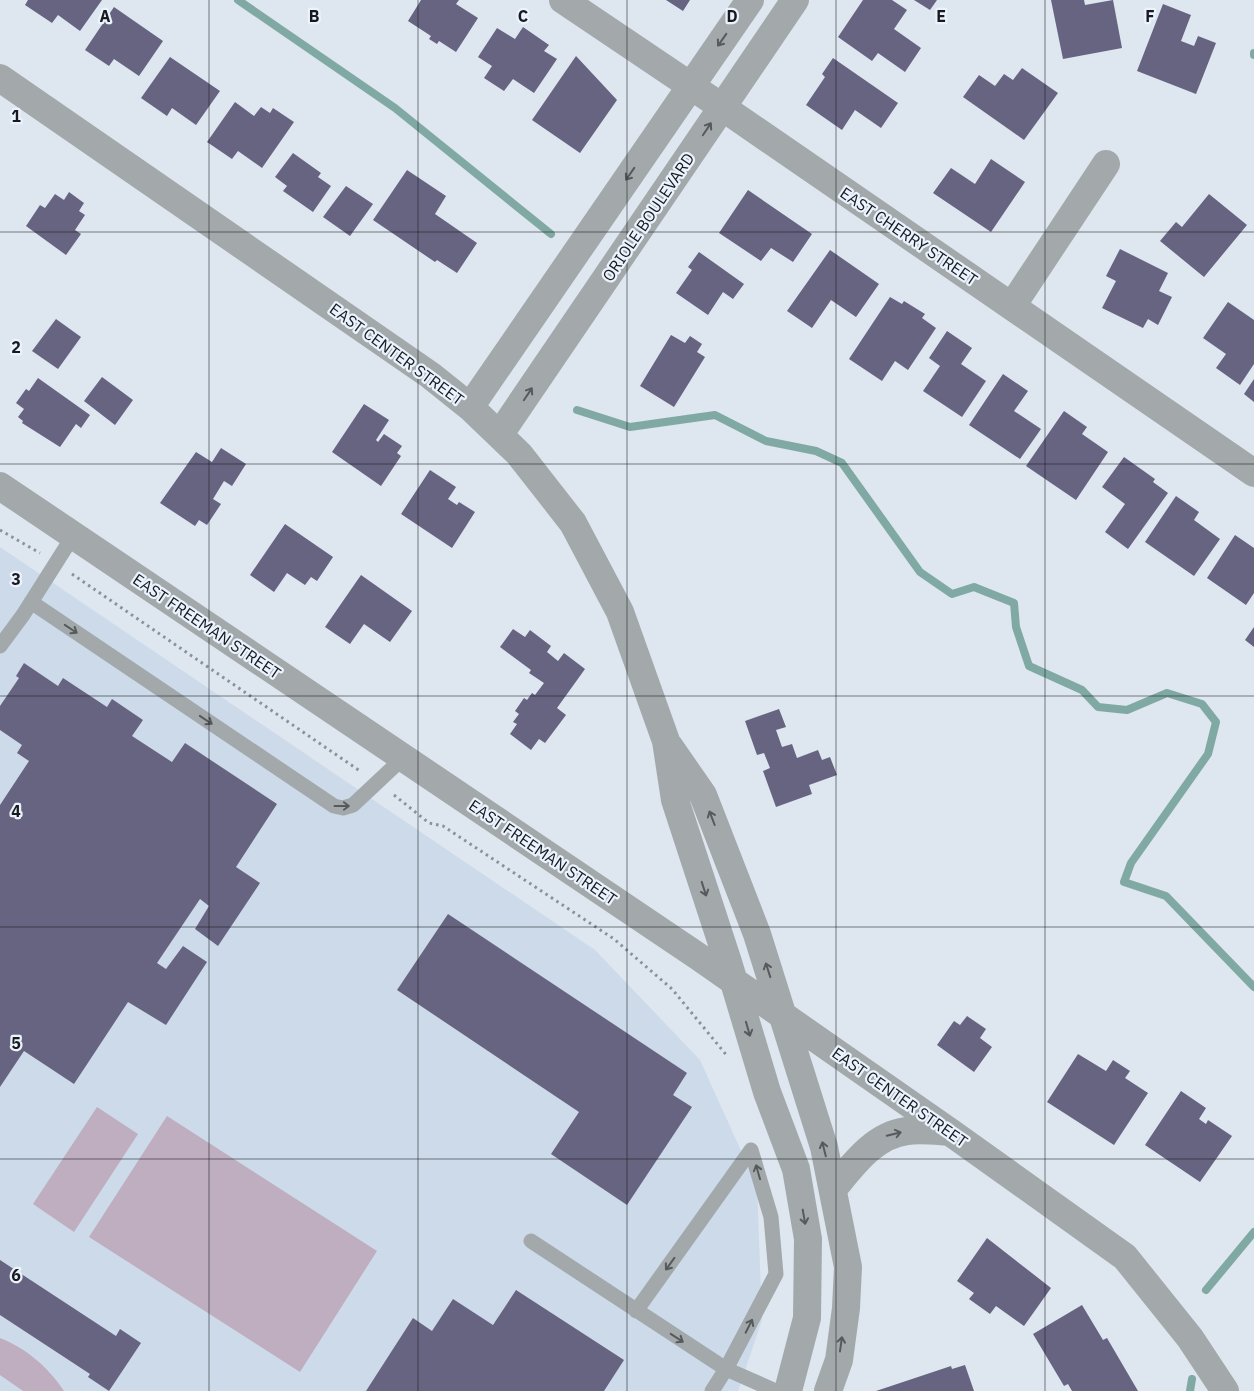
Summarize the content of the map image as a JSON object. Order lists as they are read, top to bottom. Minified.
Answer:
{"streets":{"street":["ORIOLE BOULEVARD","EAST CHERRY STREET","EAST CENTER STREET","EAST FREEMAN STREET"]},"crossings":[["ORIOLE BOULEVARD","EAST CHERRY STREET"],["ORIOLE BOULEVARD","EAST CENTER STREET"],["EAST CENTER STREET","EAST FREEMAN STREET"]],"grid":{"columns":["A","B","C","D","E","F"],"rows":["1","2","3","4","5","6"]}}
